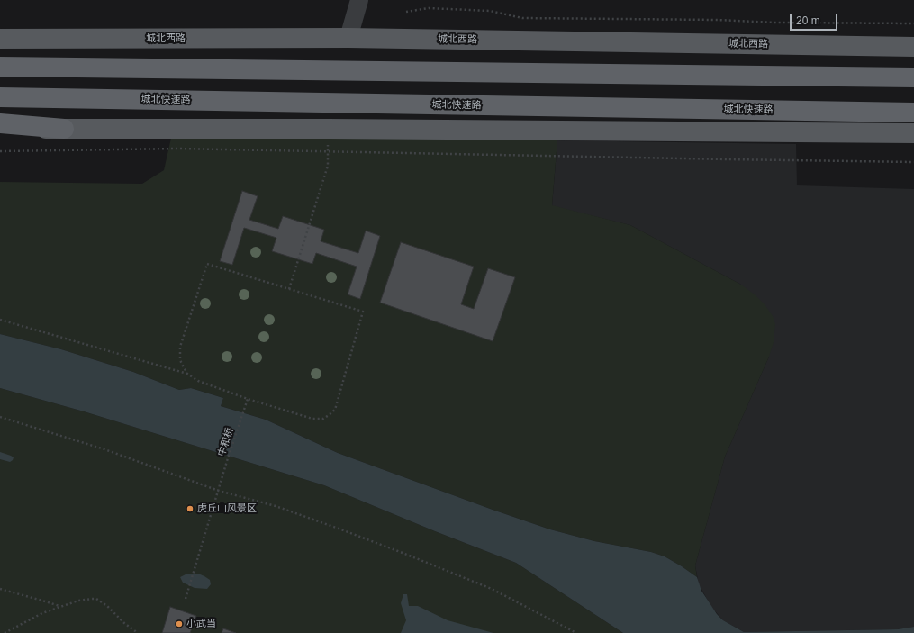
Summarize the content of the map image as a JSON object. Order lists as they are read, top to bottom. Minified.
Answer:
{"streets":{"highway":["城北快速路"],"main road":["城北西路"],"path":["中和桥"]},"places":["虎丘山风景区","小武当"],"scale_bar":"20 m"}
